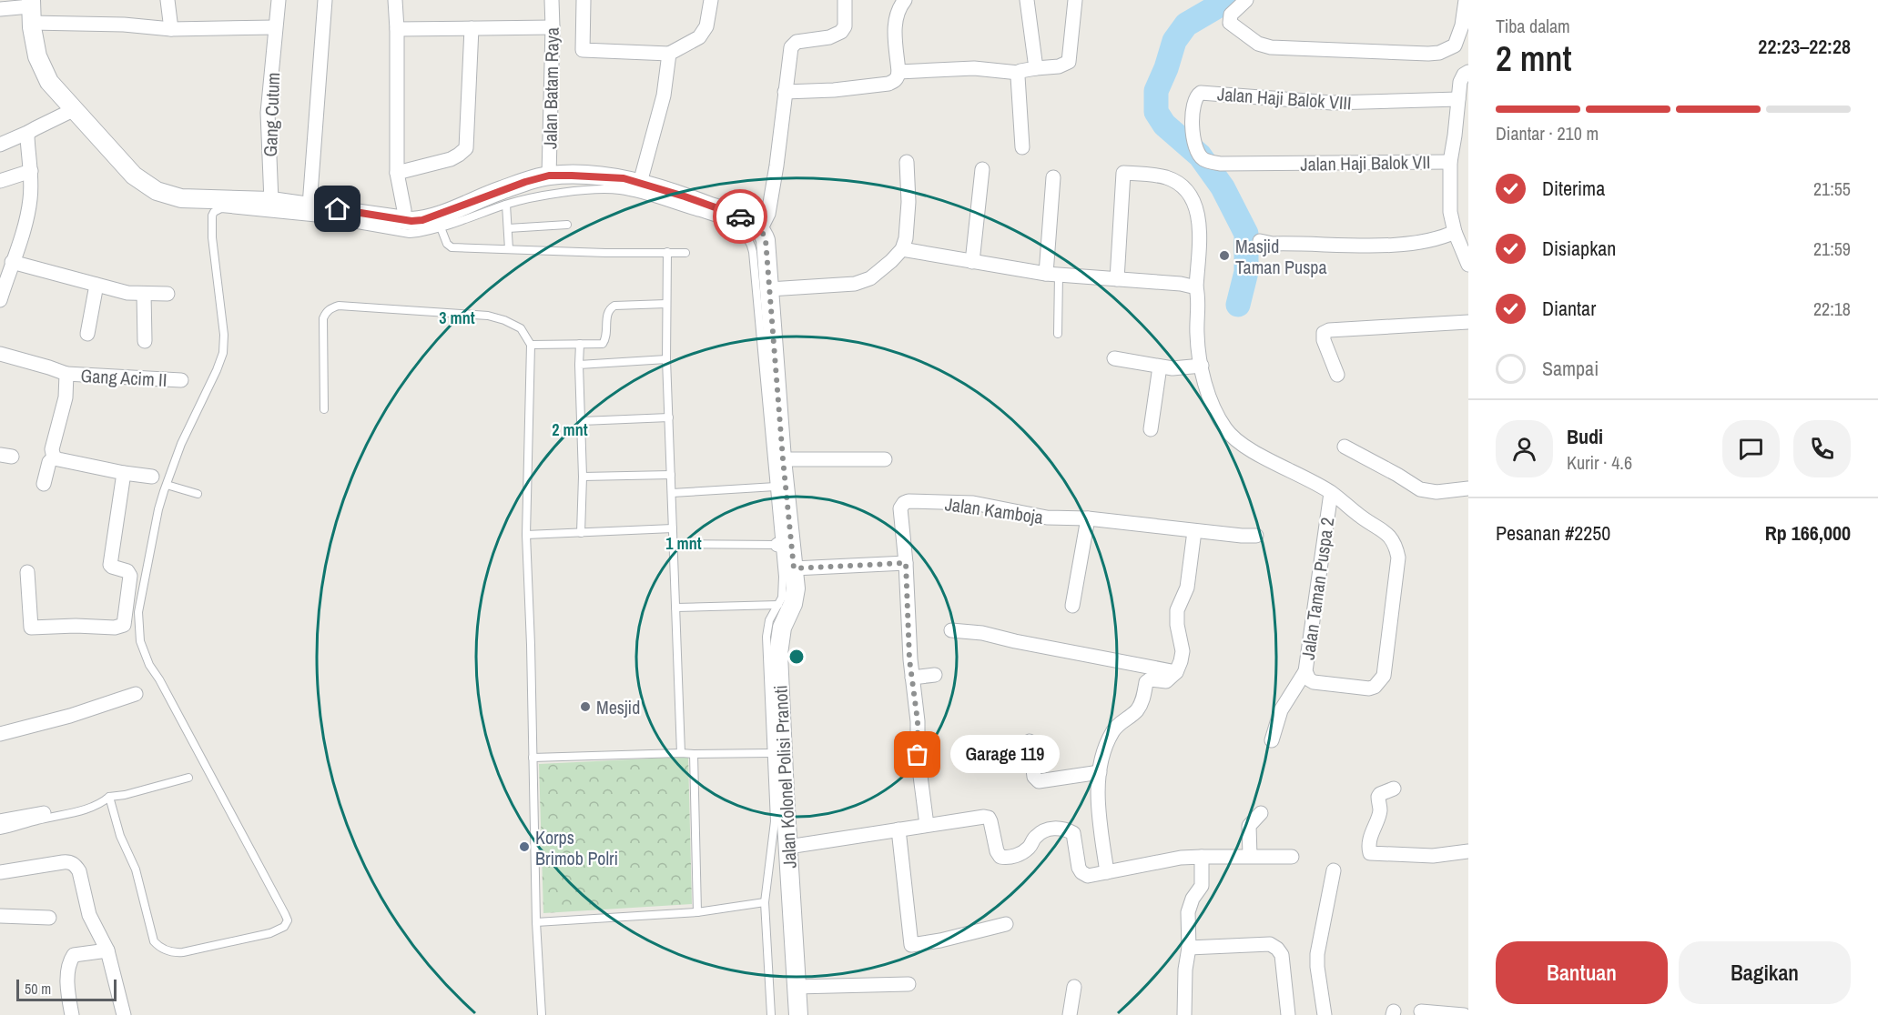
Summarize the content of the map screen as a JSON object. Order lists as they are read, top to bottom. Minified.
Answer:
{"streets":{"street":["Jalan Batam Raya","Jalan Haji Balok VIII","Gang Cutum","Jalan Haji Balok VII","Gang Acim II","Jalan Kamboja","Jalan Taman Puspa 2","Jalan Kolonel Polisi Pranoti"]},"crossings":[["Jalan Haji Balok VIII","Jalan Haji Balok VII"]],"places":["Masjid Taman Puspa","Mesjid","Garage 119","Korps Brimob Polri"],"scale_bar":"50 m","page":{"heading":["2 mnt","Tiba dalam","22:23–22:28"],"panel":["Budi","Kurir · 4.6","Pesanan #2250","Rp 166,000"],"bar":"Diantar · 210 m","list":[["Diterima","21:55"],["Disiapkan","21:59"],["Diantar","22:18"],"Sampai"],"bubble":"Garage 119","buttons":["Bantuan","Bagikan"],"scale":"50 m"},"rings":["3 mnt","2 mnt","1 mnt"]}
